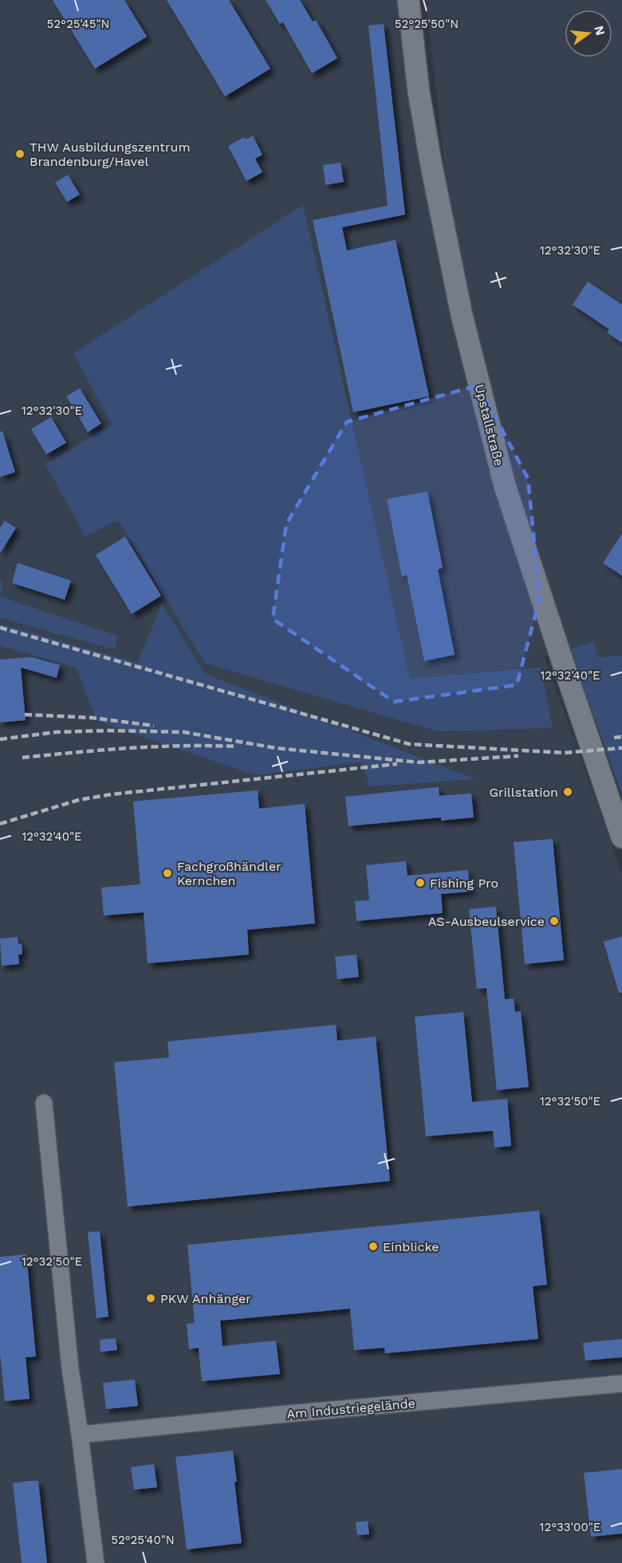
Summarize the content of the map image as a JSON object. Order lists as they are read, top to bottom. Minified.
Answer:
{"streets":{"street":["Upstallstraße","Am Industriegelände"]},"places":["THW Ausbildungszentrum Brandenburg/Havel","Grillstation","Fachgroßhändler Kernchen","Fishing Pro","AS-Ausbeulservice","Einblicke","PKW Anhänger"],"north":"right","coordinates":["52°25'45\"N","52°25'50\"N","12°32'30\"E","12°32'40\"E","12°32'50\"E","12°33'00\"E","52°25'40\"N"]}
